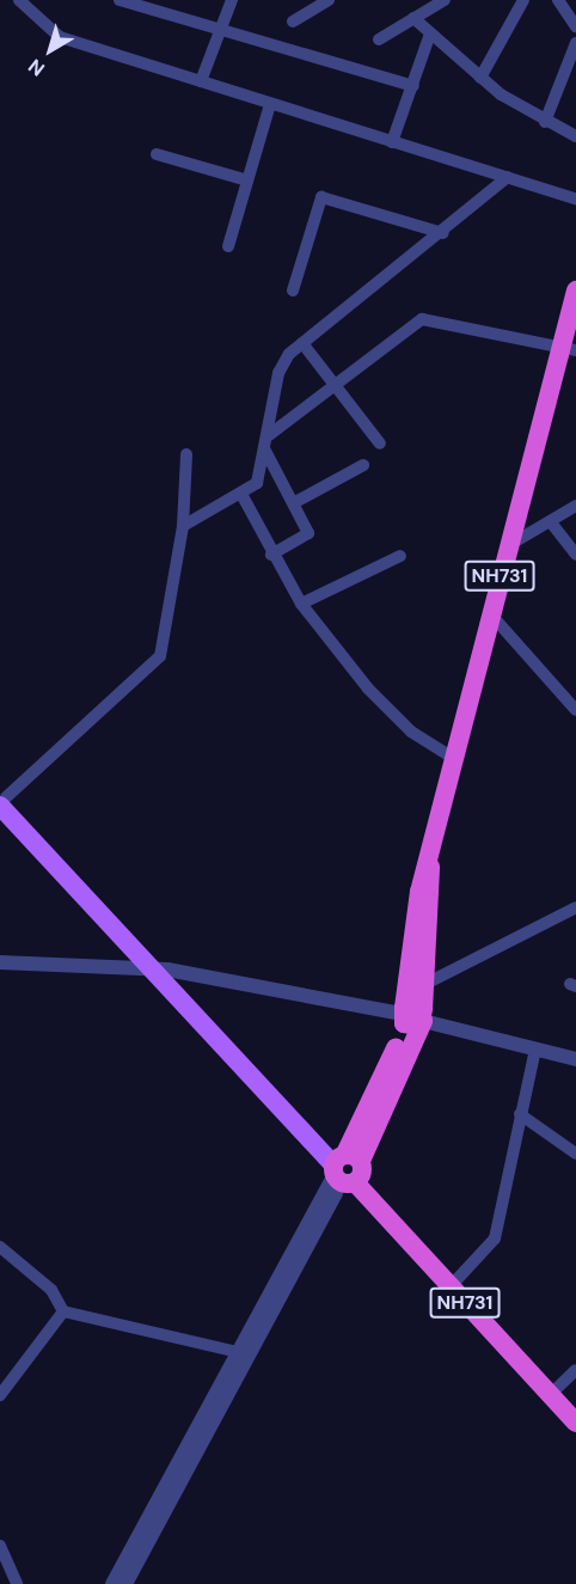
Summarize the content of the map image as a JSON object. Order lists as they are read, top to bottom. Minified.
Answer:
{"streets":{"highway":["NH731"]},"north":"bottom left"}
